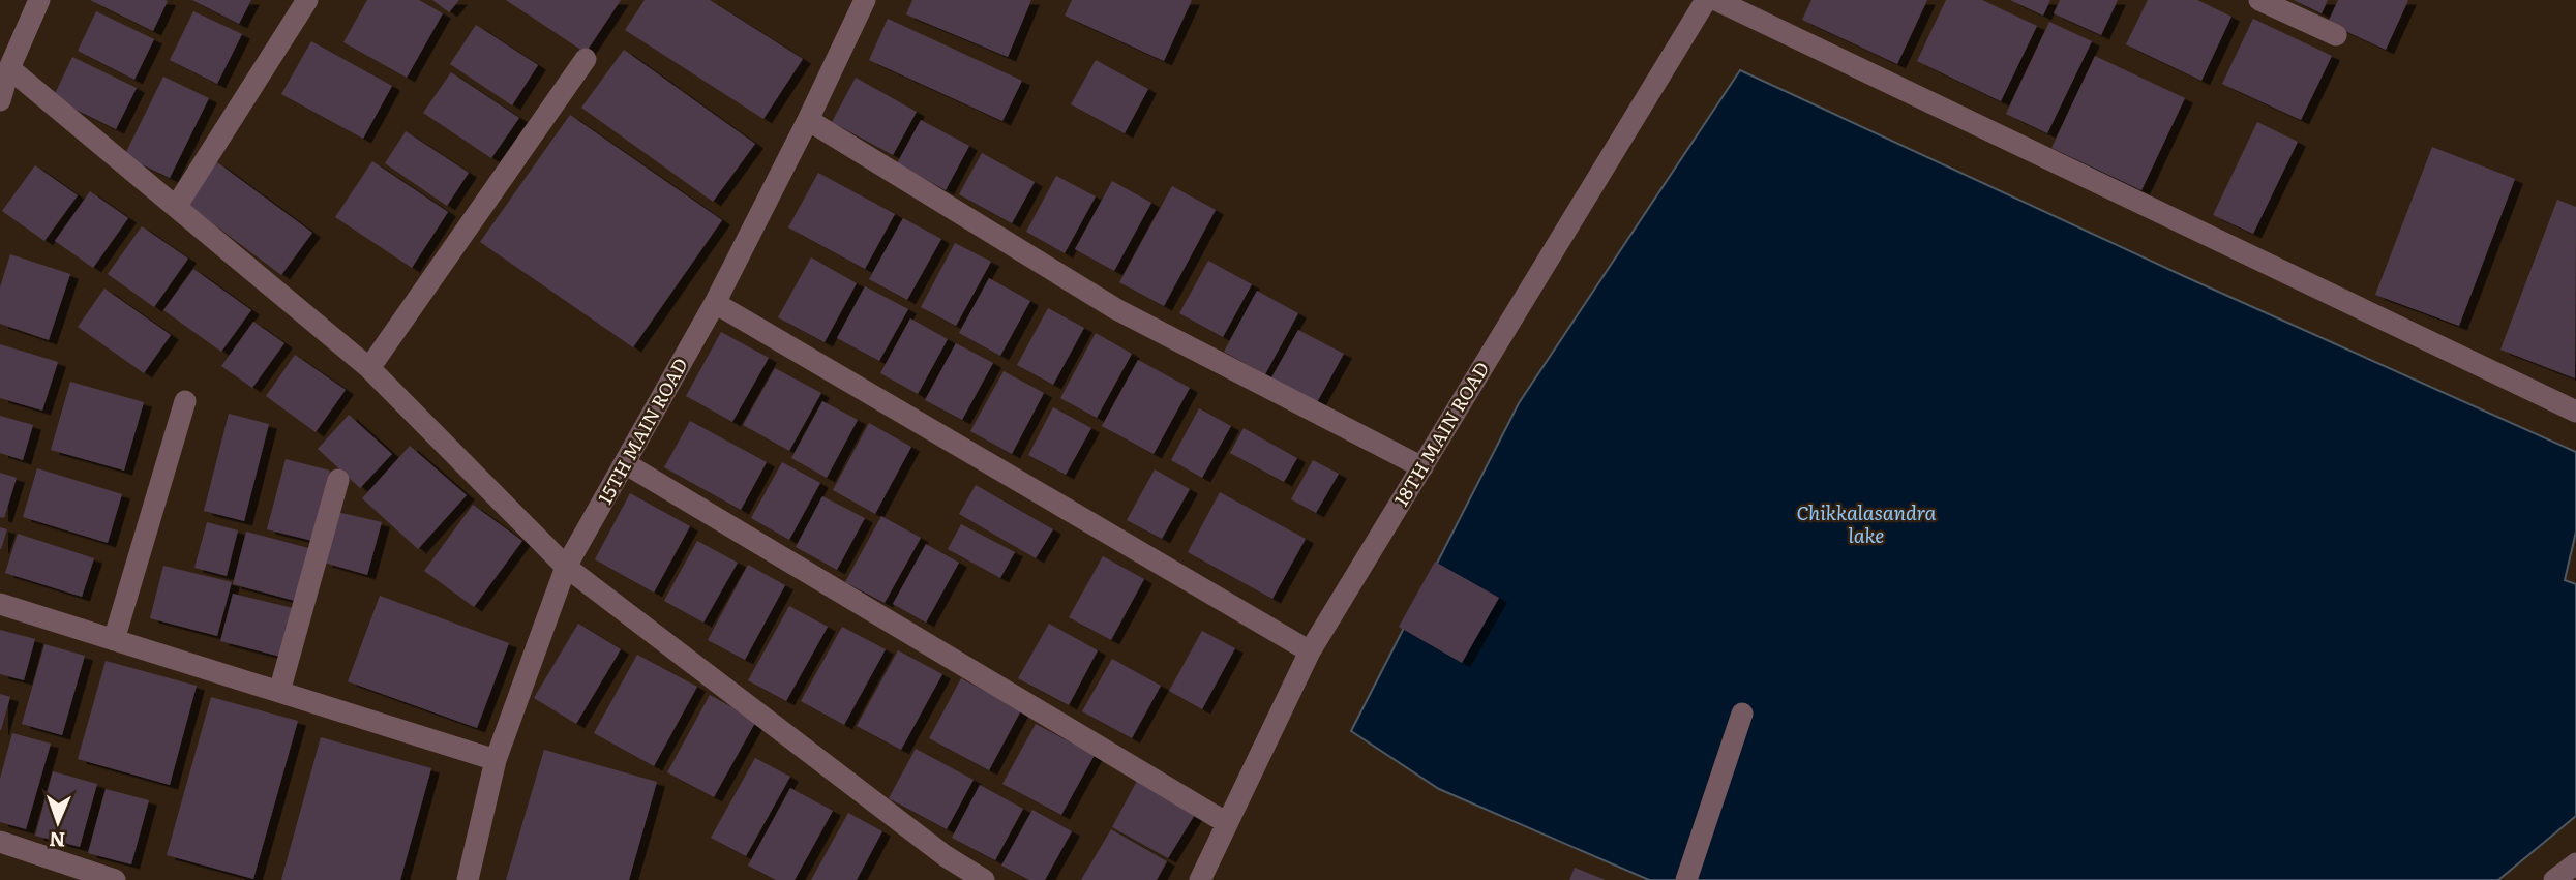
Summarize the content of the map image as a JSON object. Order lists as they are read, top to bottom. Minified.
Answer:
{"streets":{"street":["15TH MAIN ROAD","18TH MAIN ROAD"]},"water":["Chikkalasandra lake"],"north":"bottom"}
